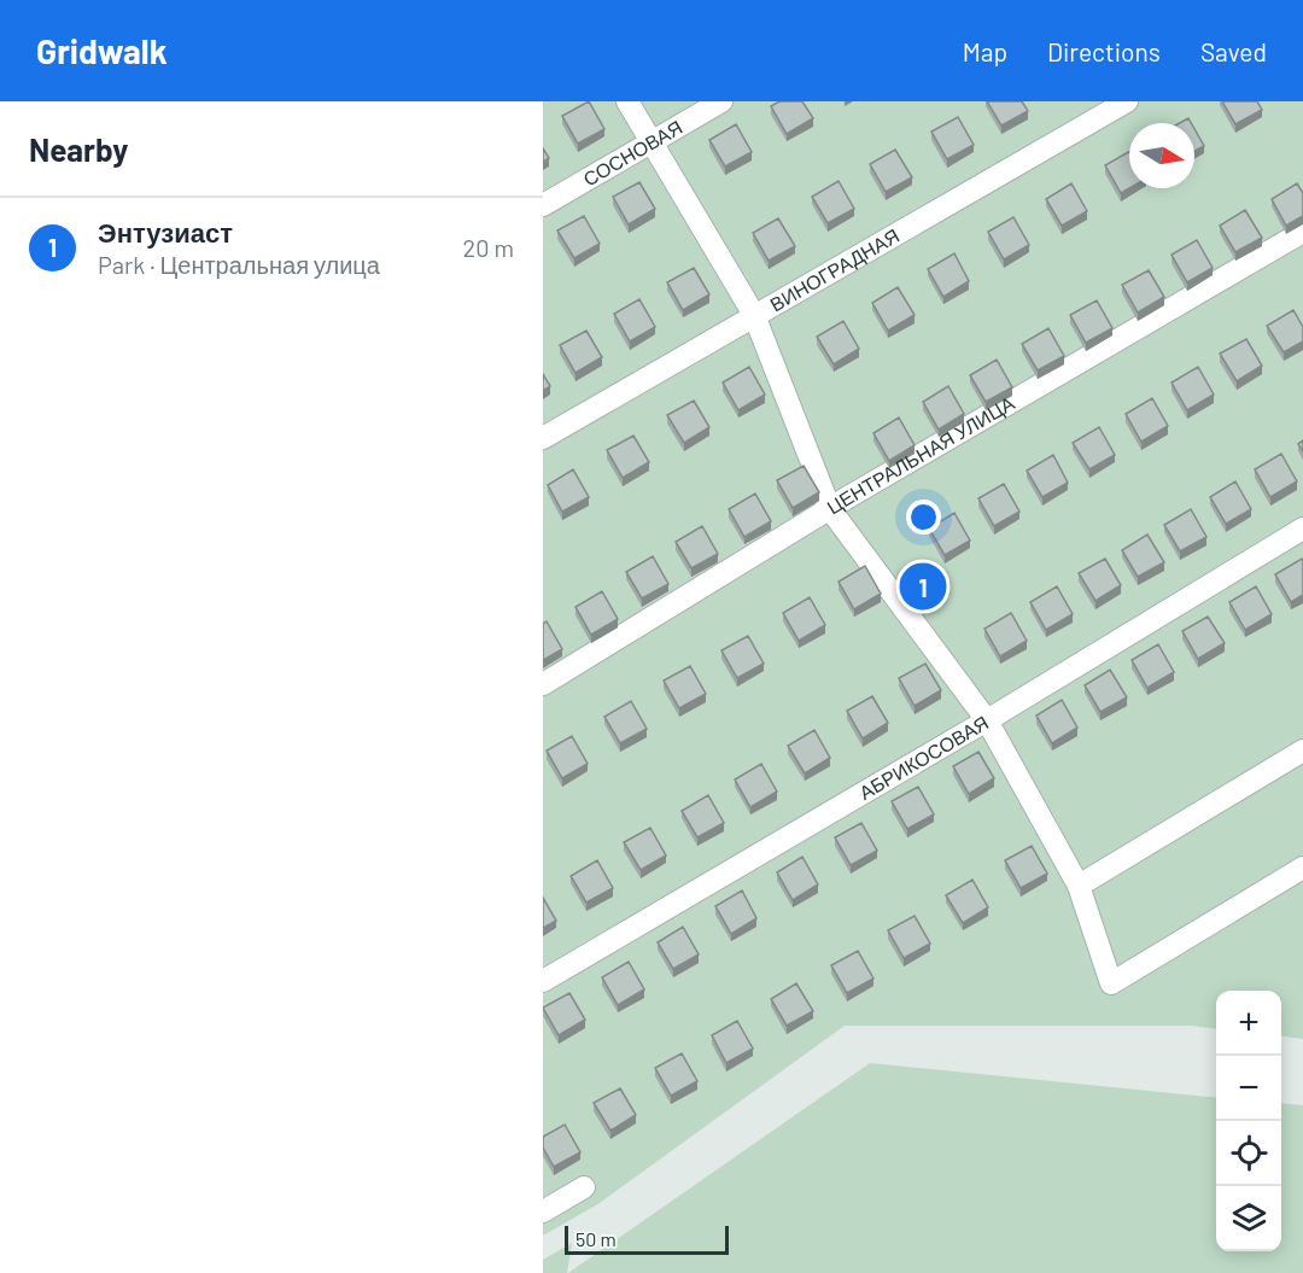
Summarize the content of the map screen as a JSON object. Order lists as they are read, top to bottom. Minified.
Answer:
{"streets":{"street":["СОСНОВАЯ","ВИНОГРАДНАЯ","ЦЕНТРАЛЬНАЯ УЛИЦА","АБРИКОСОВАЯ"]},"scale_bar":"50 m","north":"right","page":{"header":"Gridwalk","nav":["Map","Directions","Saved"],"heading":"Nearby","list":[{"mark":"1","name":"Энтузиаст","note":"Park · Центральная улица","value":"20 m"}],"pins":"1","map_buttons":["+","−"],"scale":"50 m"}}
